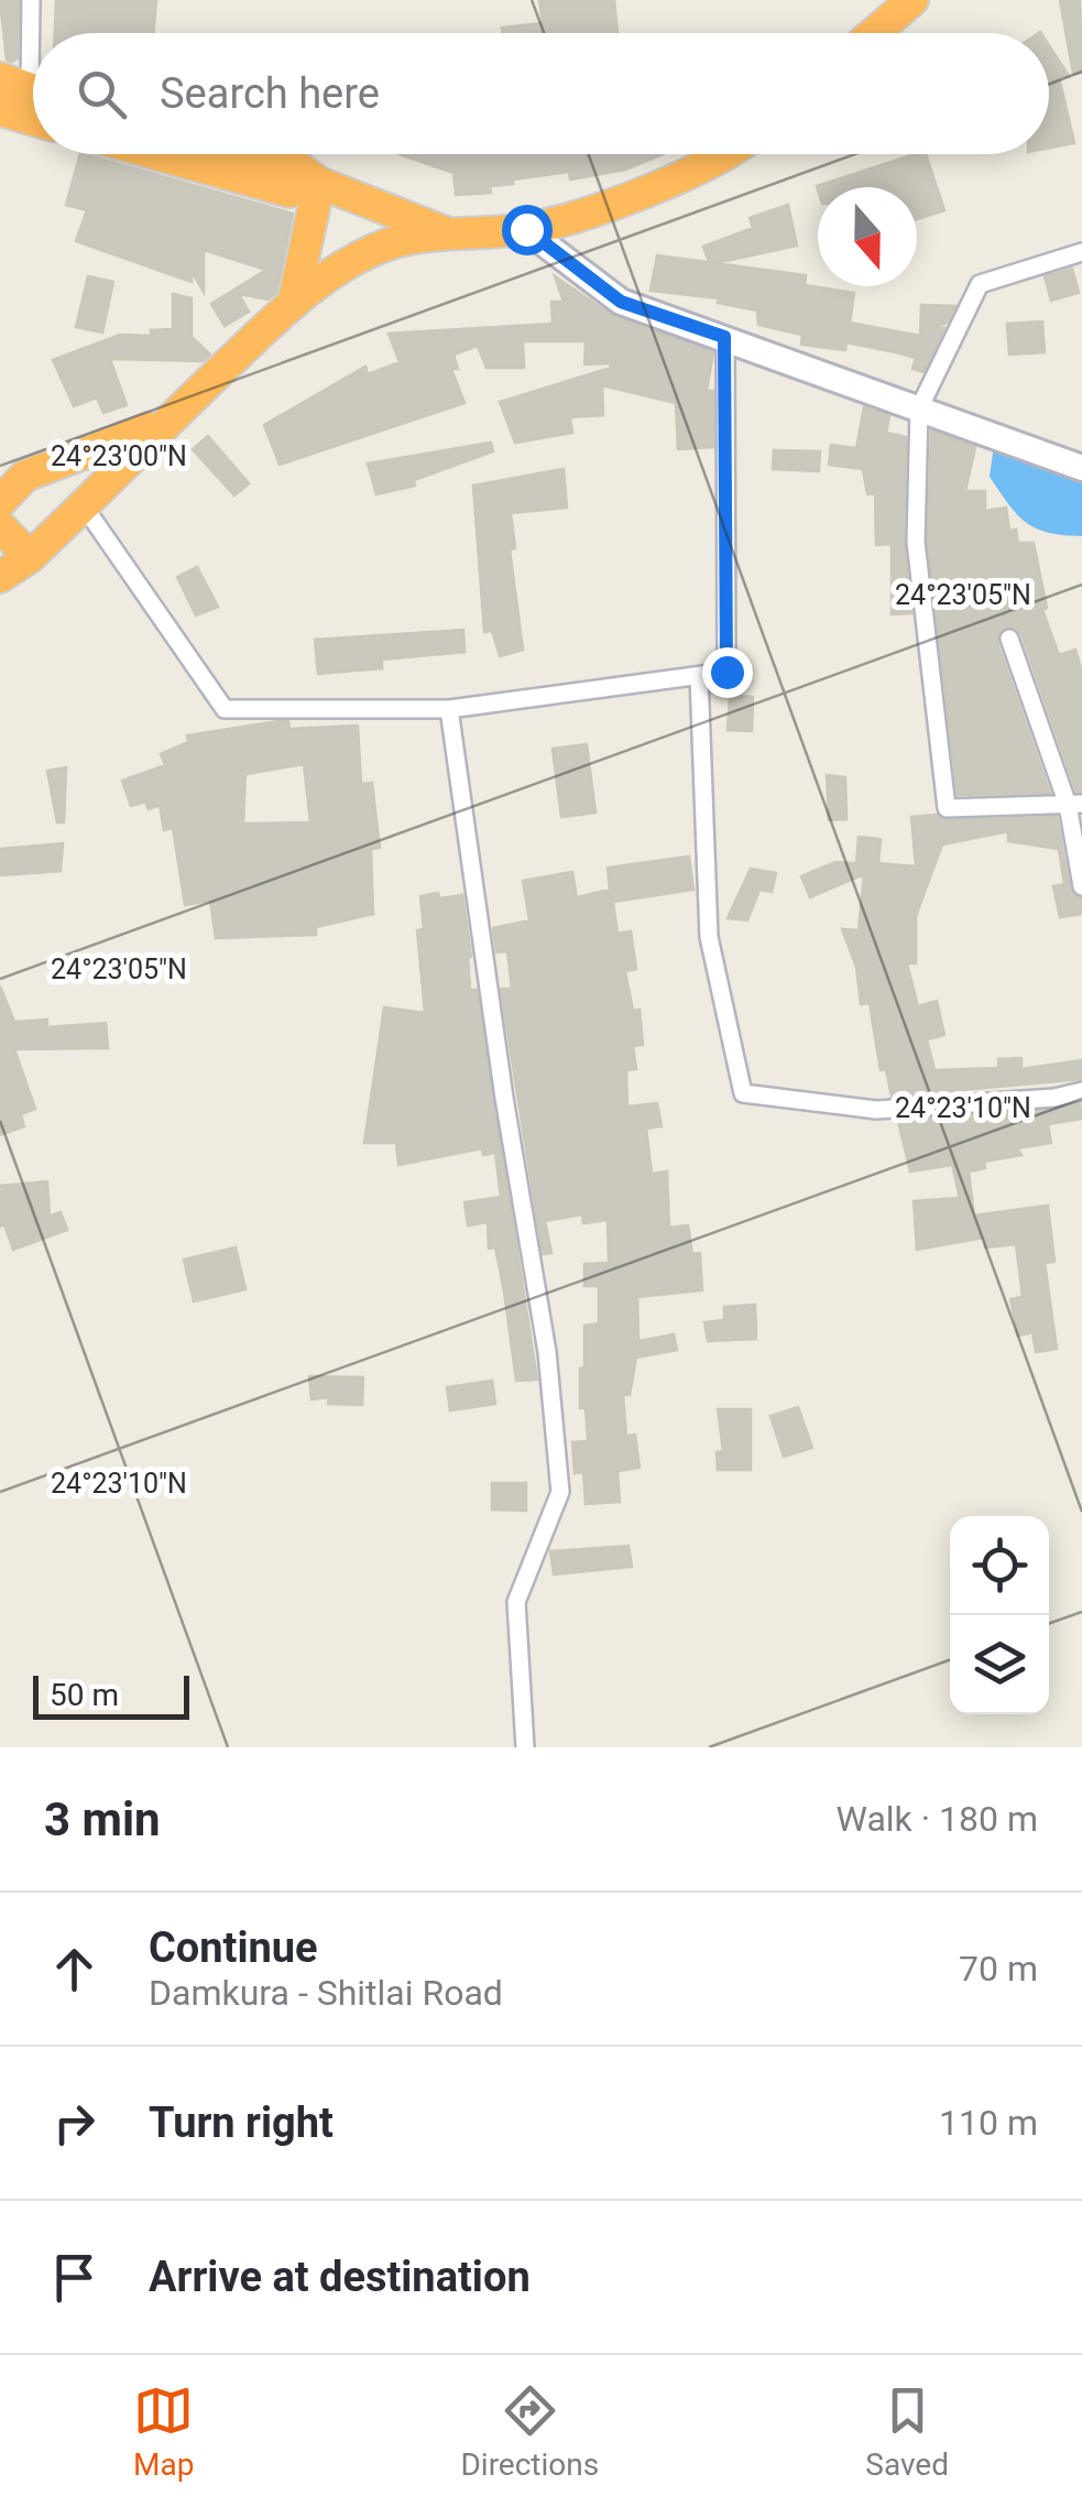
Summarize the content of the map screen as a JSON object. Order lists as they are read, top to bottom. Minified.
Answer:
{"scale_bar":"50 m","north":"bottom","page":{"search":"Search here","scale":"50 m","heading":["3 min","Walk · 180 m"],"list":[["Continue","Damkura - Shitlai Road","70 m"],["Turn right","110 m"],"Arrive at destination"],"nav":["Map","Directions","Saved"]},"coordinates":["24°23'00\"N","24°23'05\"N","24°23'10\"N"]}
